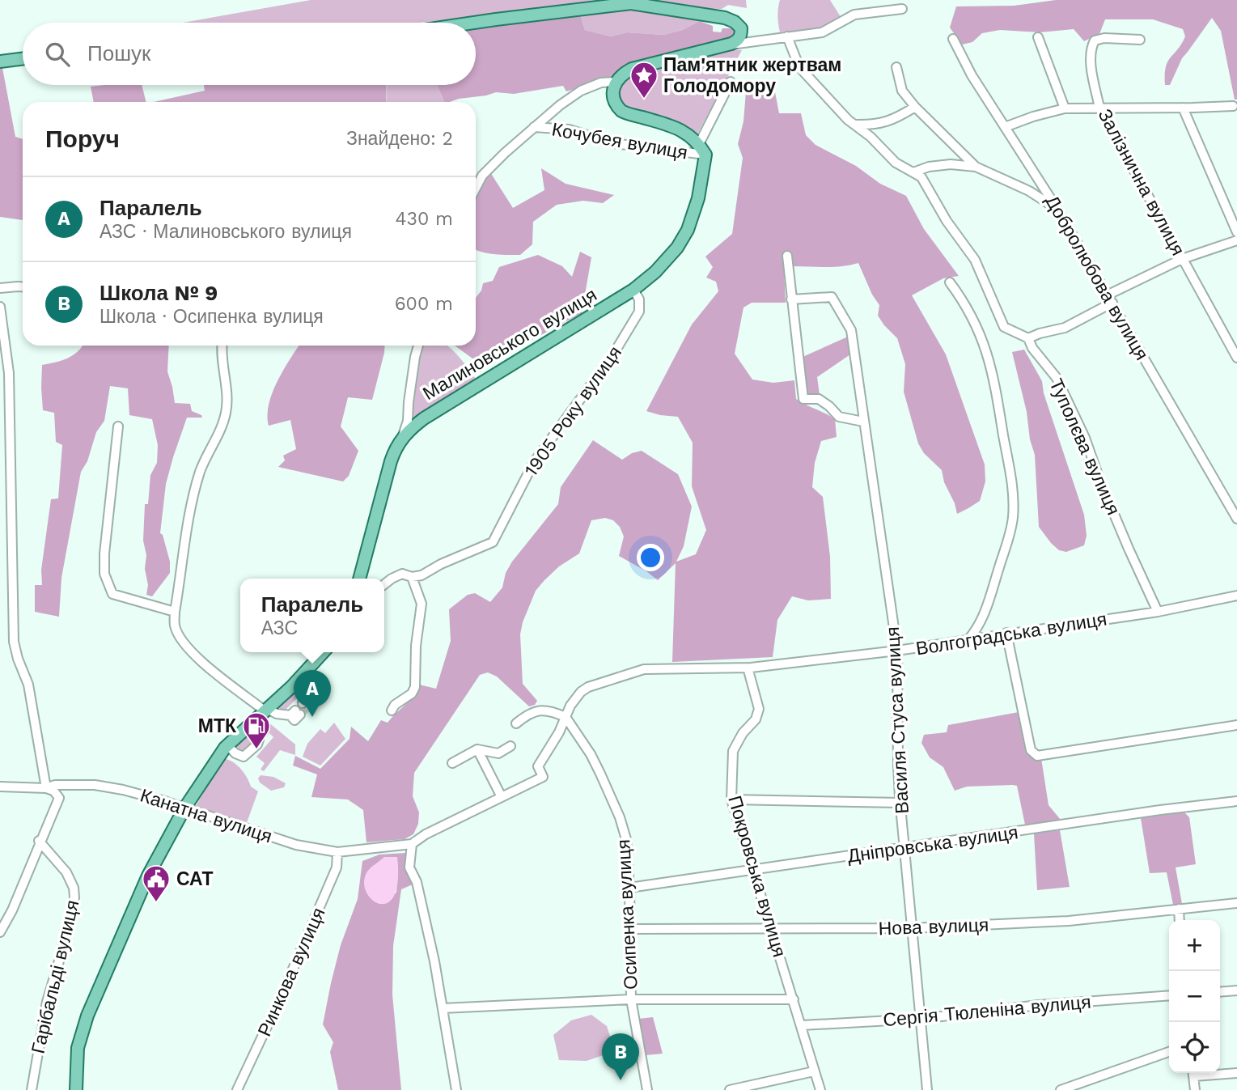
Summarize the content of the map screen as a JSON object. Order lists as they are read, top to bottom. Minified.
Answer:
{"streets":{"main road":["Малиновського вулиця"],"street":["Кочубея вулиця","Залізнична вулиця","Добролюбова вулиця","1905 Року вулиця","Туполєва вулиця","Волгоградська вулиця","Василя Стуса вулиця","Канатна вулиця","Дніпровська вулиця","Покровська вулиця","Осипенка вулиця","Нова вулиця","Ринкова вулиця","Гарібальді вулиця","Сергія Тюленіна вулиця"]},"crossings":[["Кочубея вулиця","Малиновського вулиця"],["Малиновського вулиця","1905 Року вулиця"],["Туполєва вулиця","Волгоградська вулиця"],["Волгоградська вулиця","Василя Стуса вулиця"],["Волгоградська вулиця","Канатна вулиця"],["Волгоградська вулиця","Покровська вулиця"],["Волгоградська вулиця","Осипенка вулиця"],["Василя Стуса вулиця","Дніпровська вулиця"],["Василя Стуса вулиця","Нова вулиця"],["Василя Стуса вулиця","Сергія Тюленіна вулиця"],["Канатна вулиця","Осипенка вулиця"],["Канатна вулиця","Ринкова вулиця"],["Дніпровська вулиця","Покровська вулиця"],["Дніпровська вулиця","Осипенка вулиця"],["Покровська вулиця","Нова вулиця"],["Покровська вулиця","Сергія Тюленіна вулиця"],["Осипенка вулиця","Нова вулиця"]],"places":{"place":["Пам'ятник жертвам Голодомору"],"fuel station":["МТК"],"public building":["САТ"]},"page":{"search":"Пошук","heading":["Поруч","Знайдено: 2"],"list":[{"mark":"A","name":"Паралель","note":"АЗС · Малиновського вулиця","value":"430 m"},{"mark":"B","name":"Школа № 9","note":"Школа · Осипенка вулиця","value":"600 m"}],"popup":["Паралель","АЗС"],"pins":["A","B"],"map_buttons":["+","−"]}}
